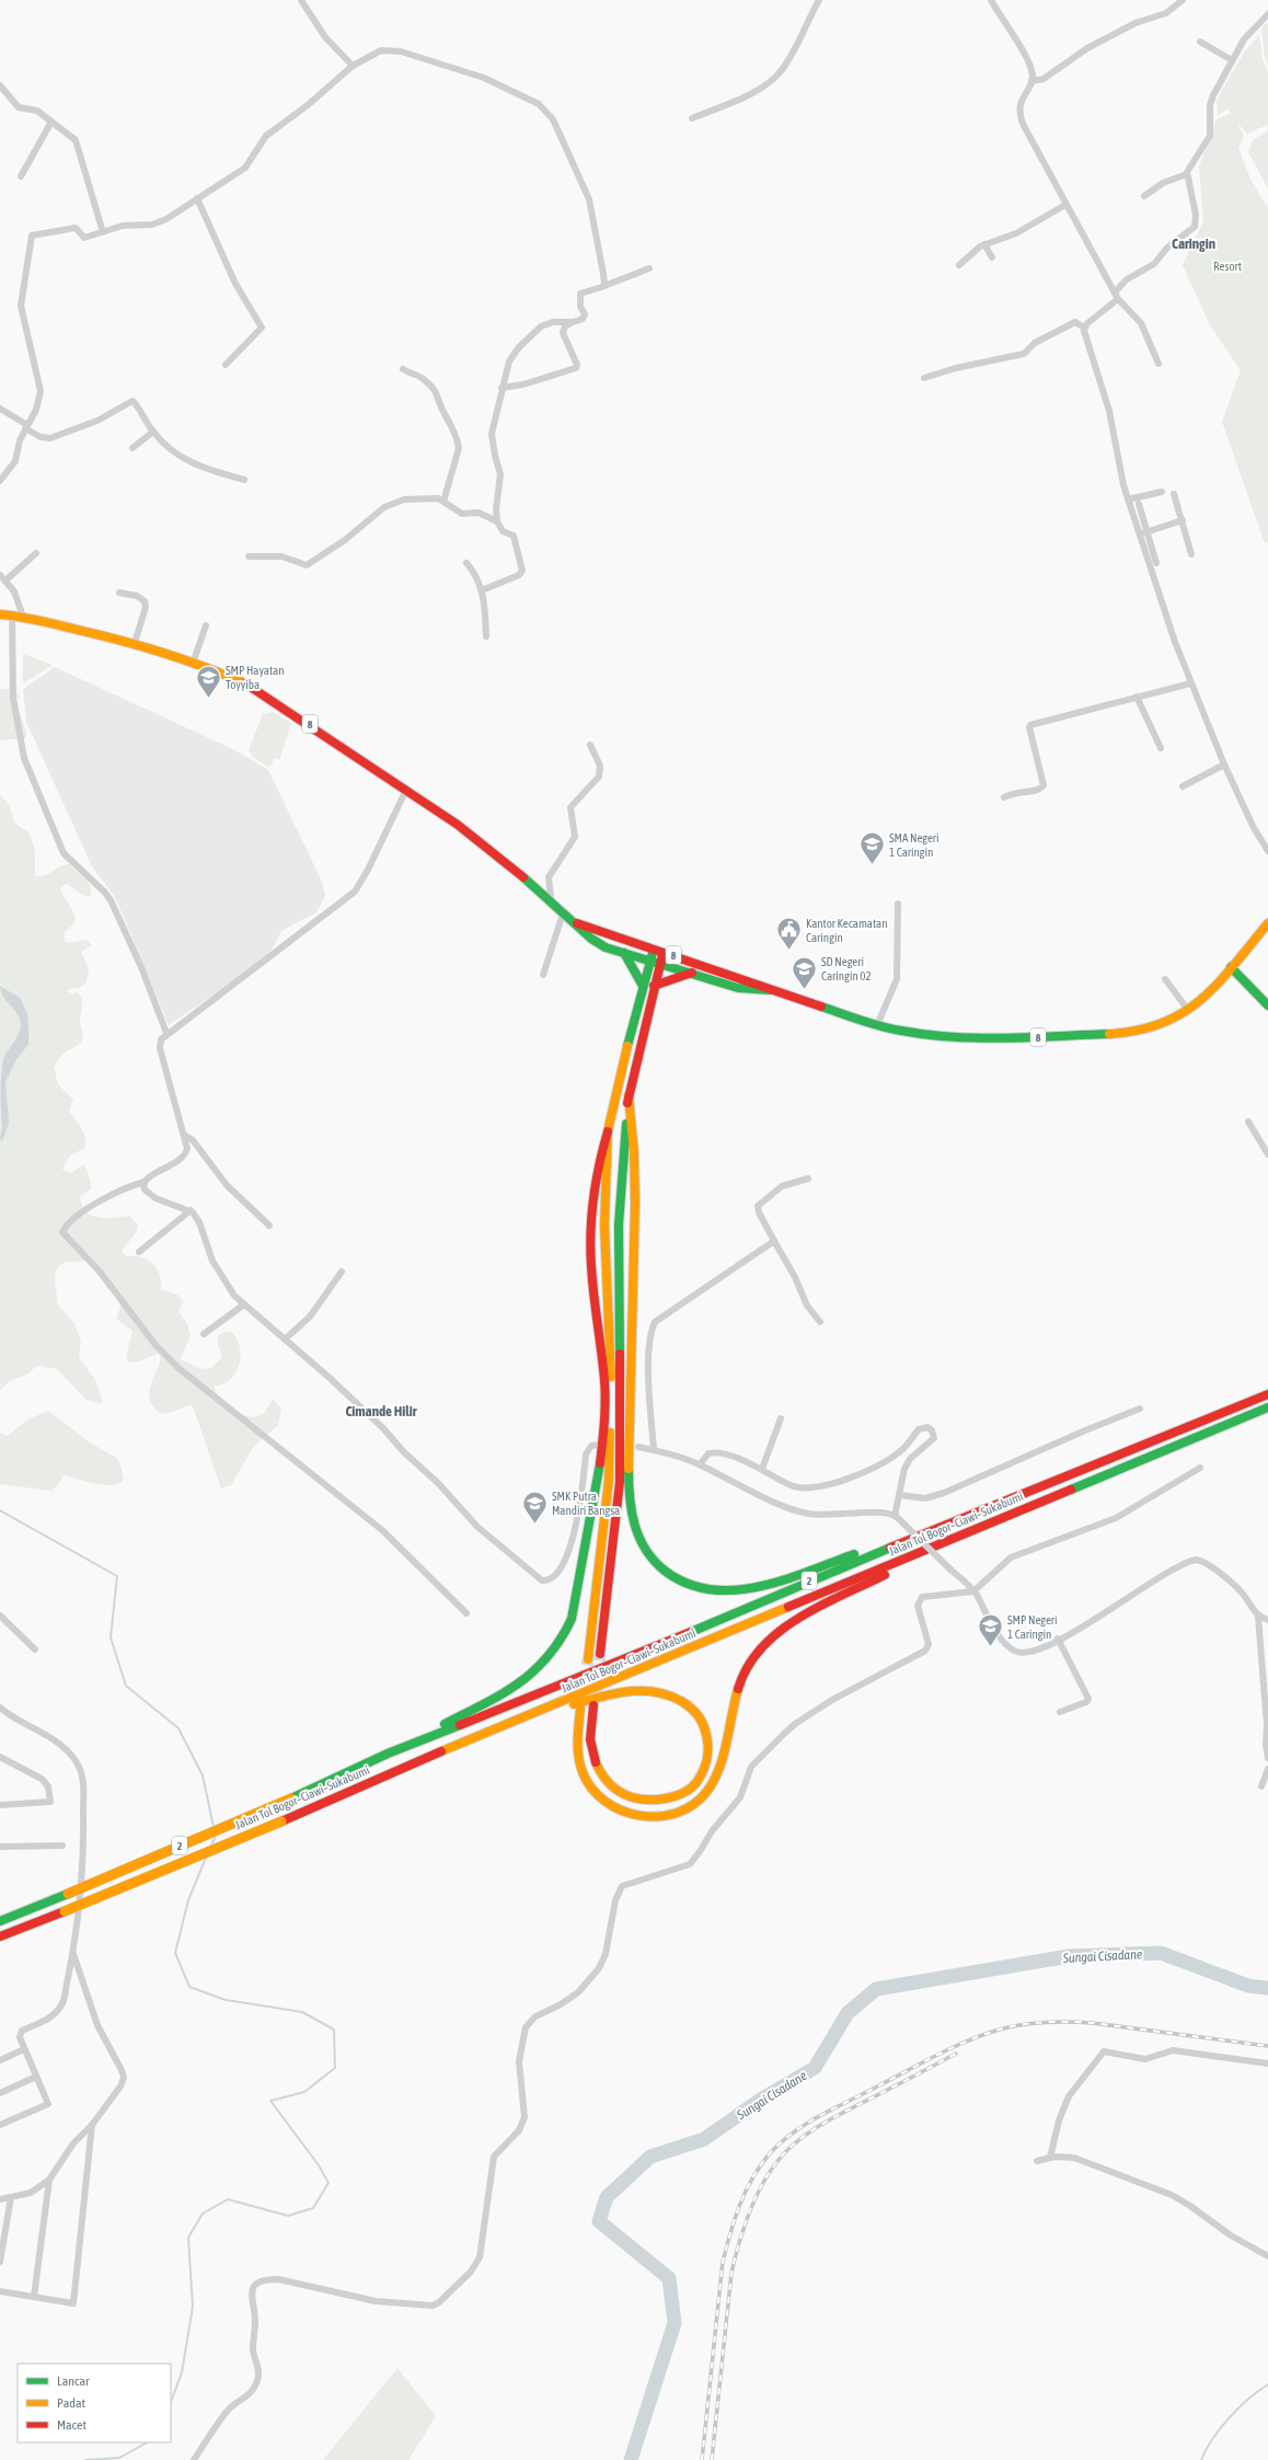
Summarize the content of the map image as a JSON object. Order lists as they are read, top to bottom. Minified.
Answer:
{"streets":{"main road":["8","Jalan Tol Bogor–Ciawi–Sukabumi","2"]},"districts":["Caringin","Cimande Hilir"],"water":["Sungai Cisadane"],"parks":["Resort"],"places":{"school or university":["SMP Hayatan Toyyiba","SMA Negeri 1 Caringin","SD Negeri Caringin 02","SMK Putra Mandiri Bangsa","SMP Negeri 1 Caringin"],"public building":["Kantor Kecamatan Caringin"]},"legend":["Lancar","Padat","Macet"]}
